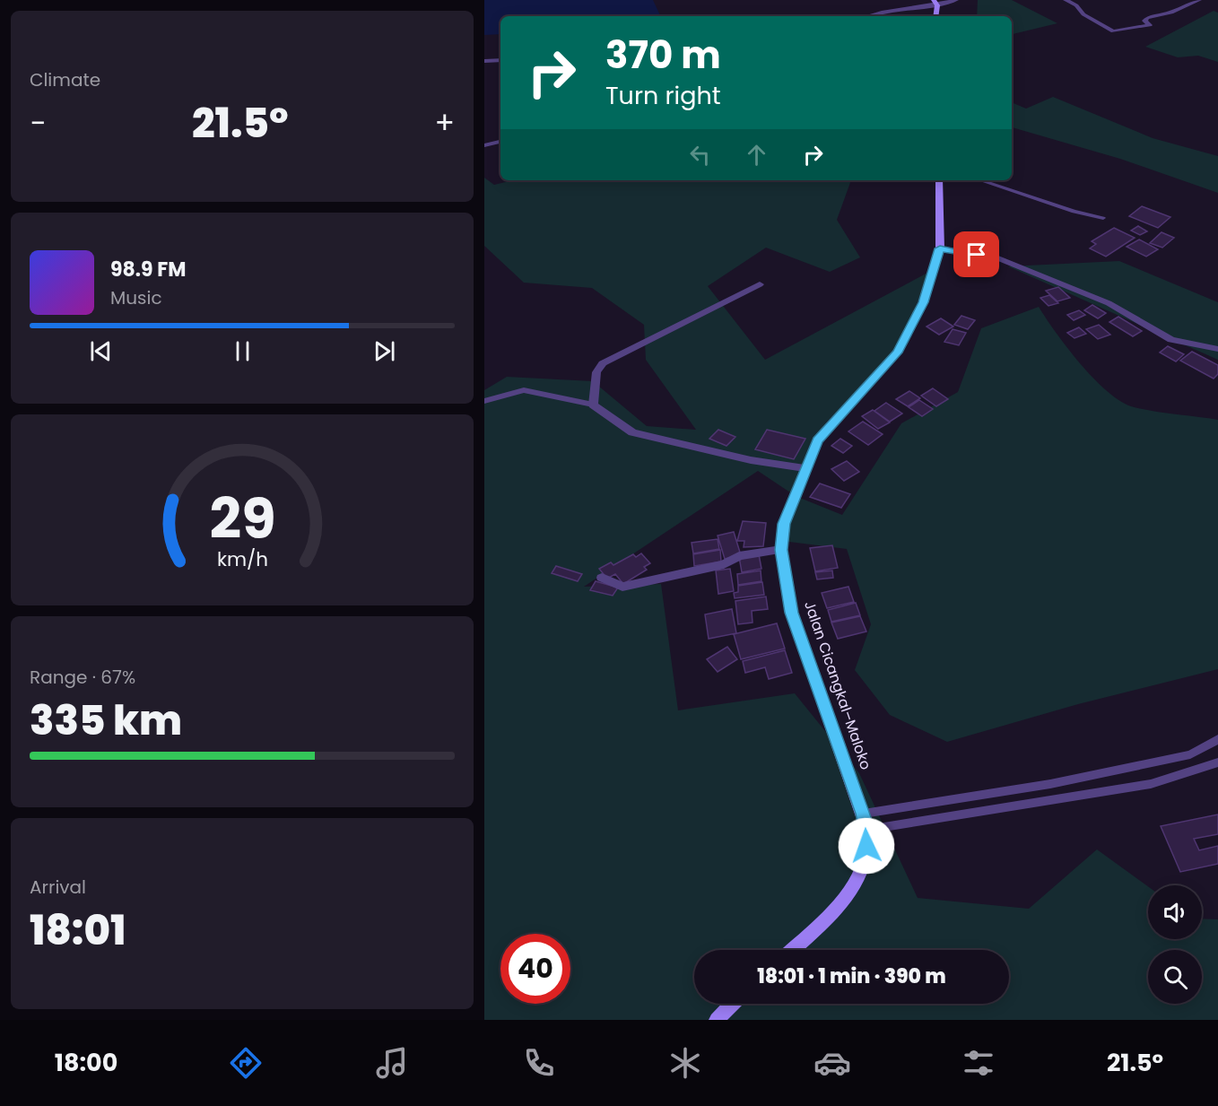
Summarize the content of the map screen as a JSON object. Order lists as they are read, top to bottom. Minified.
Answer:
{"streets":{"street":["Jalan Cicangkal–Maloko"]},"page":{"tile":["Climate",["Range · 67%","335 km"],["Arrival","18:01"]],"turn":["370 m","Turn right"],"heat":["−","21.5°","+"],"song":["98.9 FM","Music"],"limit":"40","trip":"18:01 · 1 min · 390 m","tabs":["18:00","21.5°"],"gauge":["29","km/h"]}}
